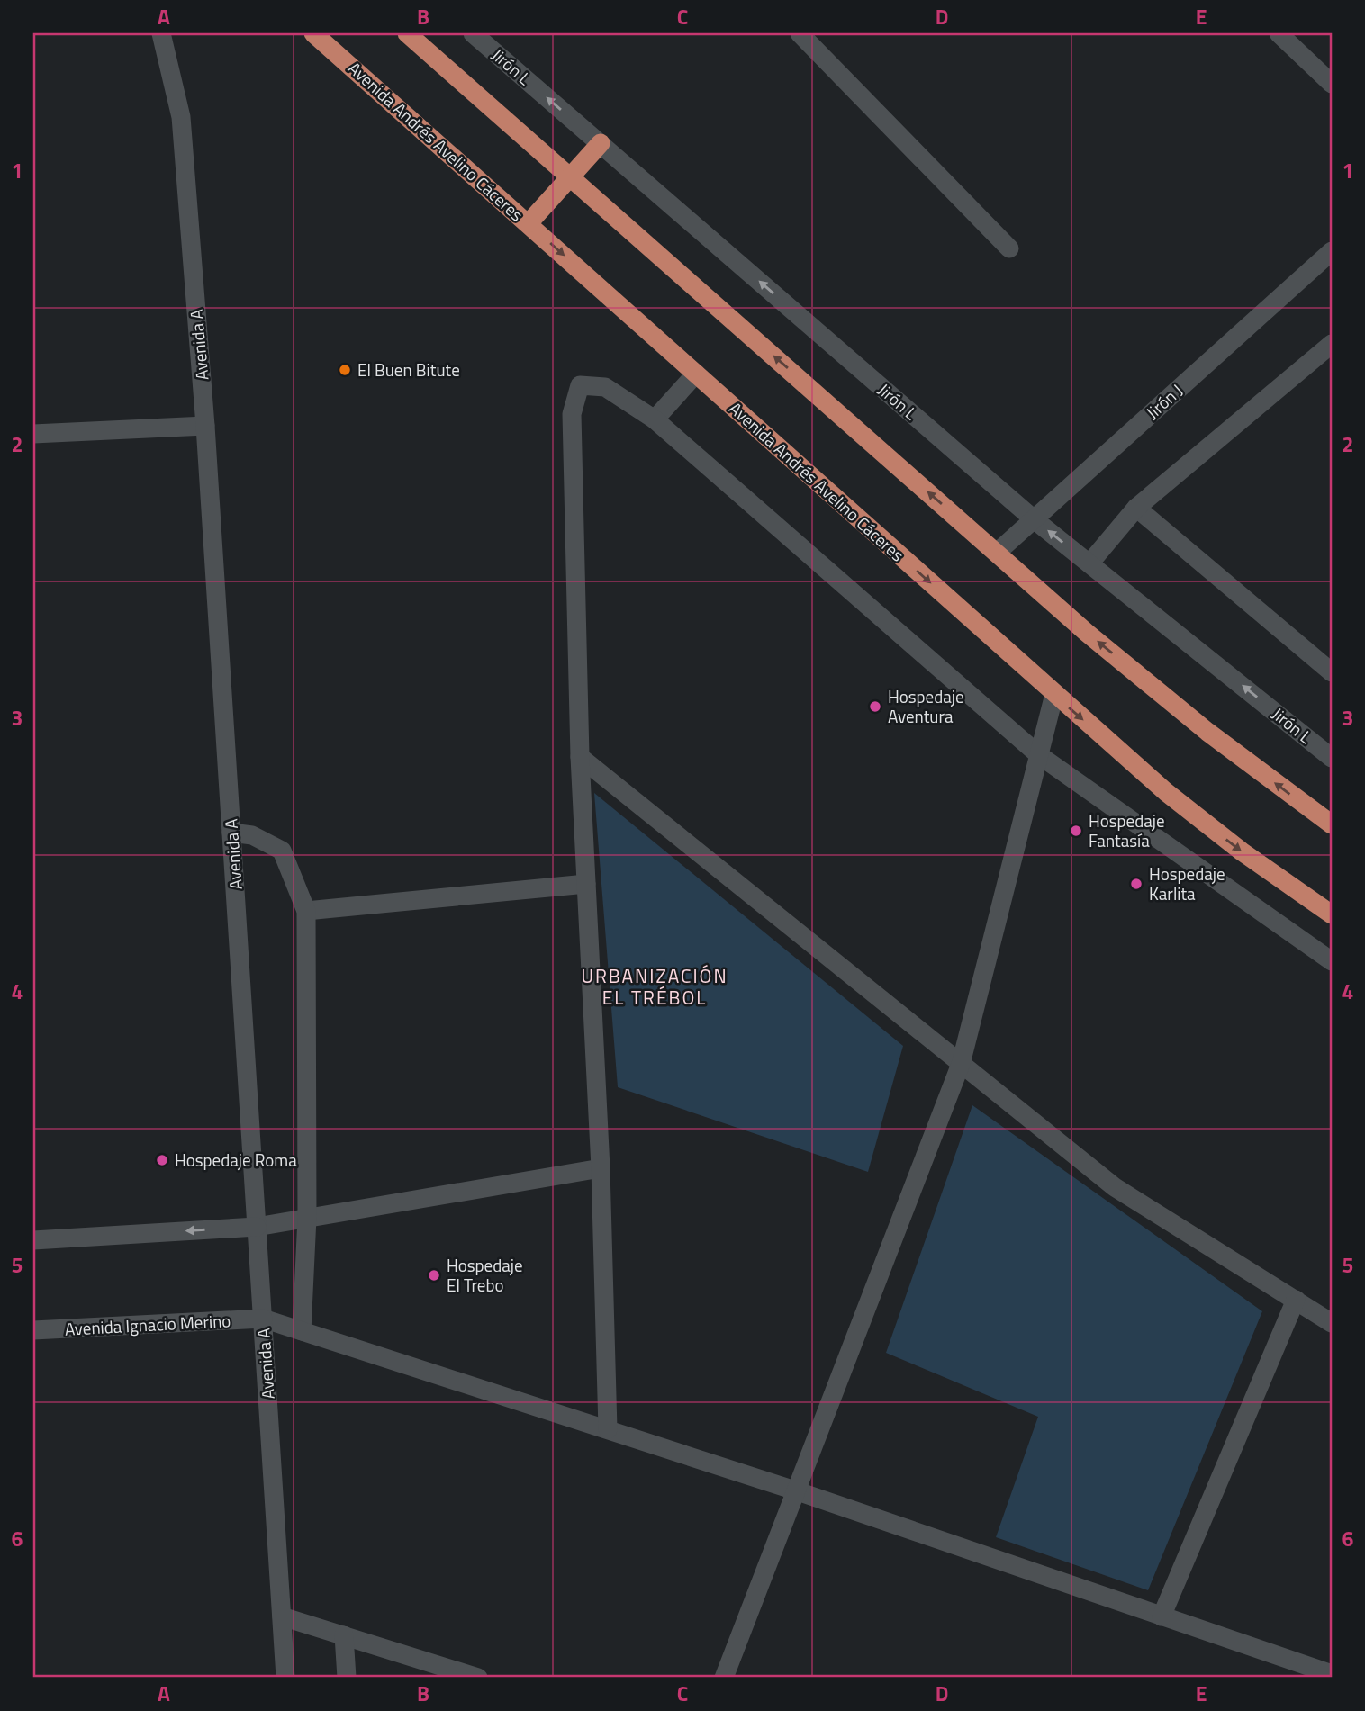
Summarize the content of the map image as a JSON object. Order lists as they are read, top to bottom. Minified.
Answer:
{"streets":{"highway":["Avenida Andrés Avelino Cáceres"],"street":["Jirón L","Avenida A","Jirón J","Avenida Ignacio Merino"]},"crossings":[["Jirón L","Jirón J"],["Avenida A","Avenida Ignacio Merino"]],"one_way":["Jirón L"],"districts":["URBANIZACIÓN EL TRÉBOL"],"places":["El Buen Bitute","Hospedaje Aventura","Hospedaje Fantasía","Hospedaje Karlita","Hospedaje Roma","Hospedaje El Trebo"],"grid":{"columns":["A","B","C","D","E"],"rows":["1","2","3","4","5","6"]}}
